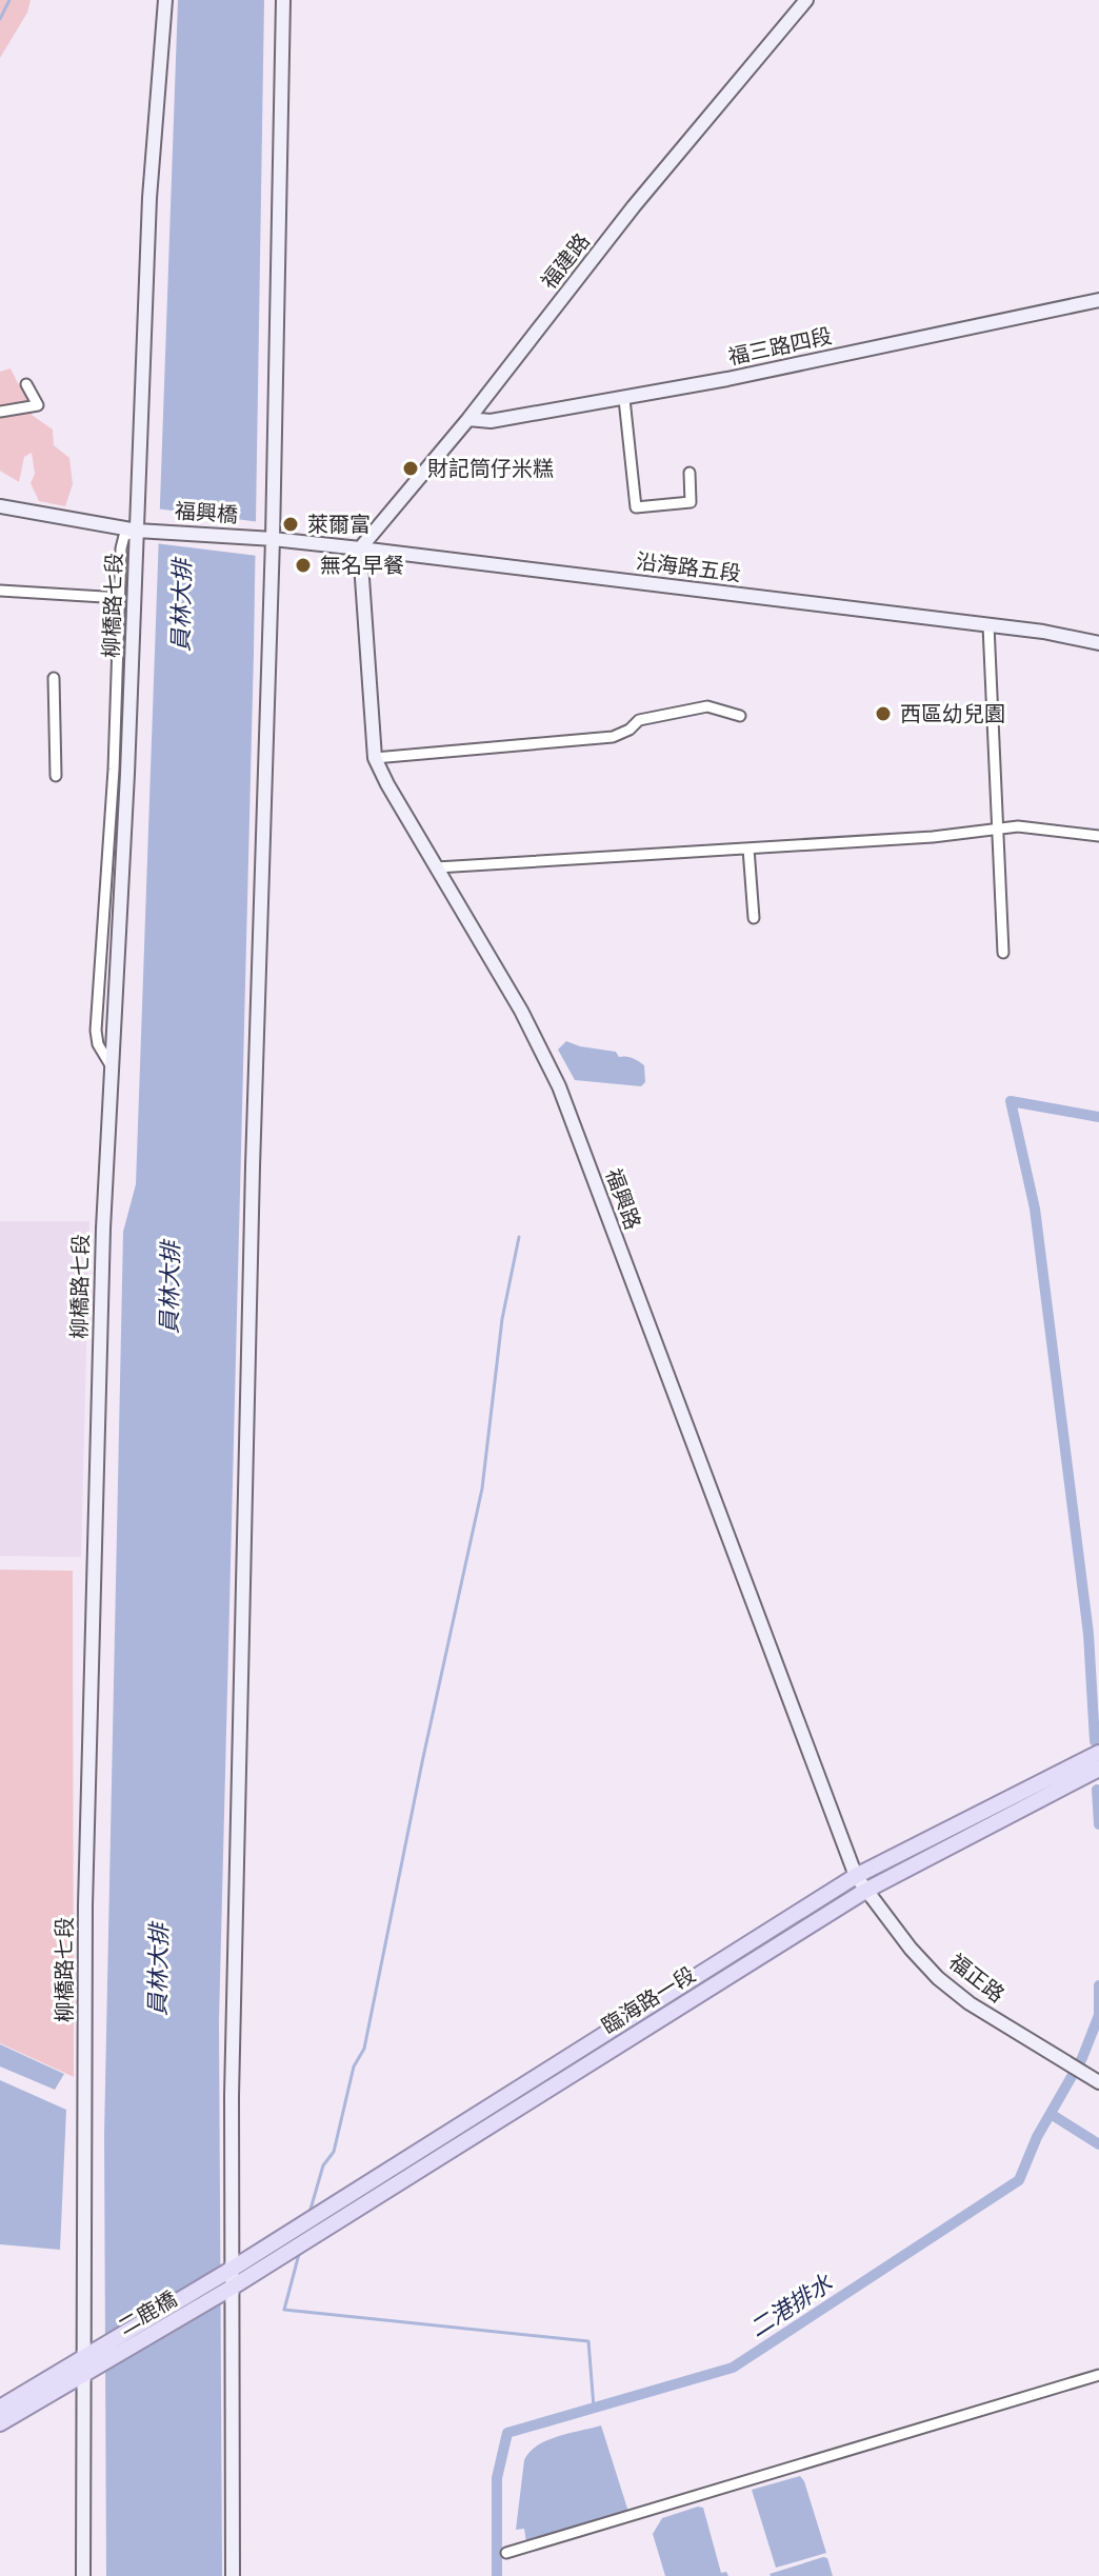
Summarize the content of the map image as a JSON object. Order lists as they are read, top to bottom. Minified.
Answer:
{"streets":{"main road":["福建路","福三路四段","福興橋","沿海路五段","柳橋路七段","福興路","福正路","臨海路一段","二鹿橋"]},"crossings":[["福建路","福三路四段"],["福建路","沿海路五段"],["福建路","福興路"],["福興橋","沿海路五段"],["福興橋","柳橋路七段"],["沿海路五段","福興路"],["柳橋路七段","二鹿橋"],["福興路","福正路"],["福興路","臨海路一段"],["福正路","臨海路一段"],["臨海路一段","二鹿橋"]],"water":["員林大排","二港排水"],"places":["財記筒仔米糕","萊爾富","無名早餐","西區幼兒園"]}
